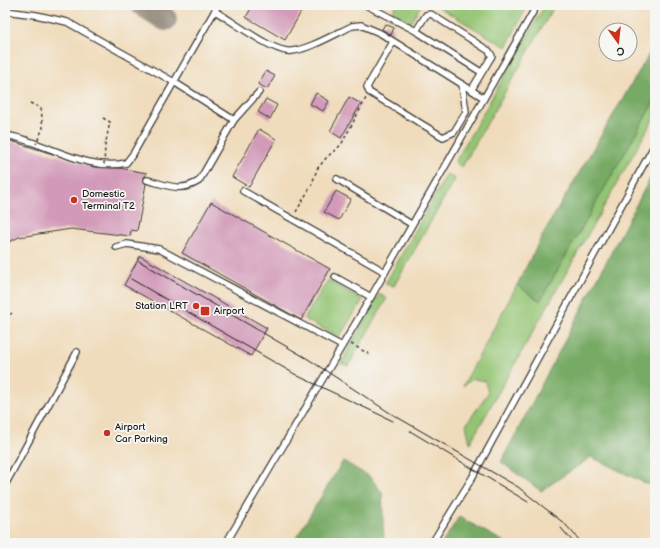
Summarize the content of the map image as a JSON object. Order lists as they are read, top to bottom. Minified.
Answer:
{"places":{"other":["Domestic Terminal T2","Station LRT","Airport Car Parking"],"transit":["Airport"]},"north":"bottom"}
